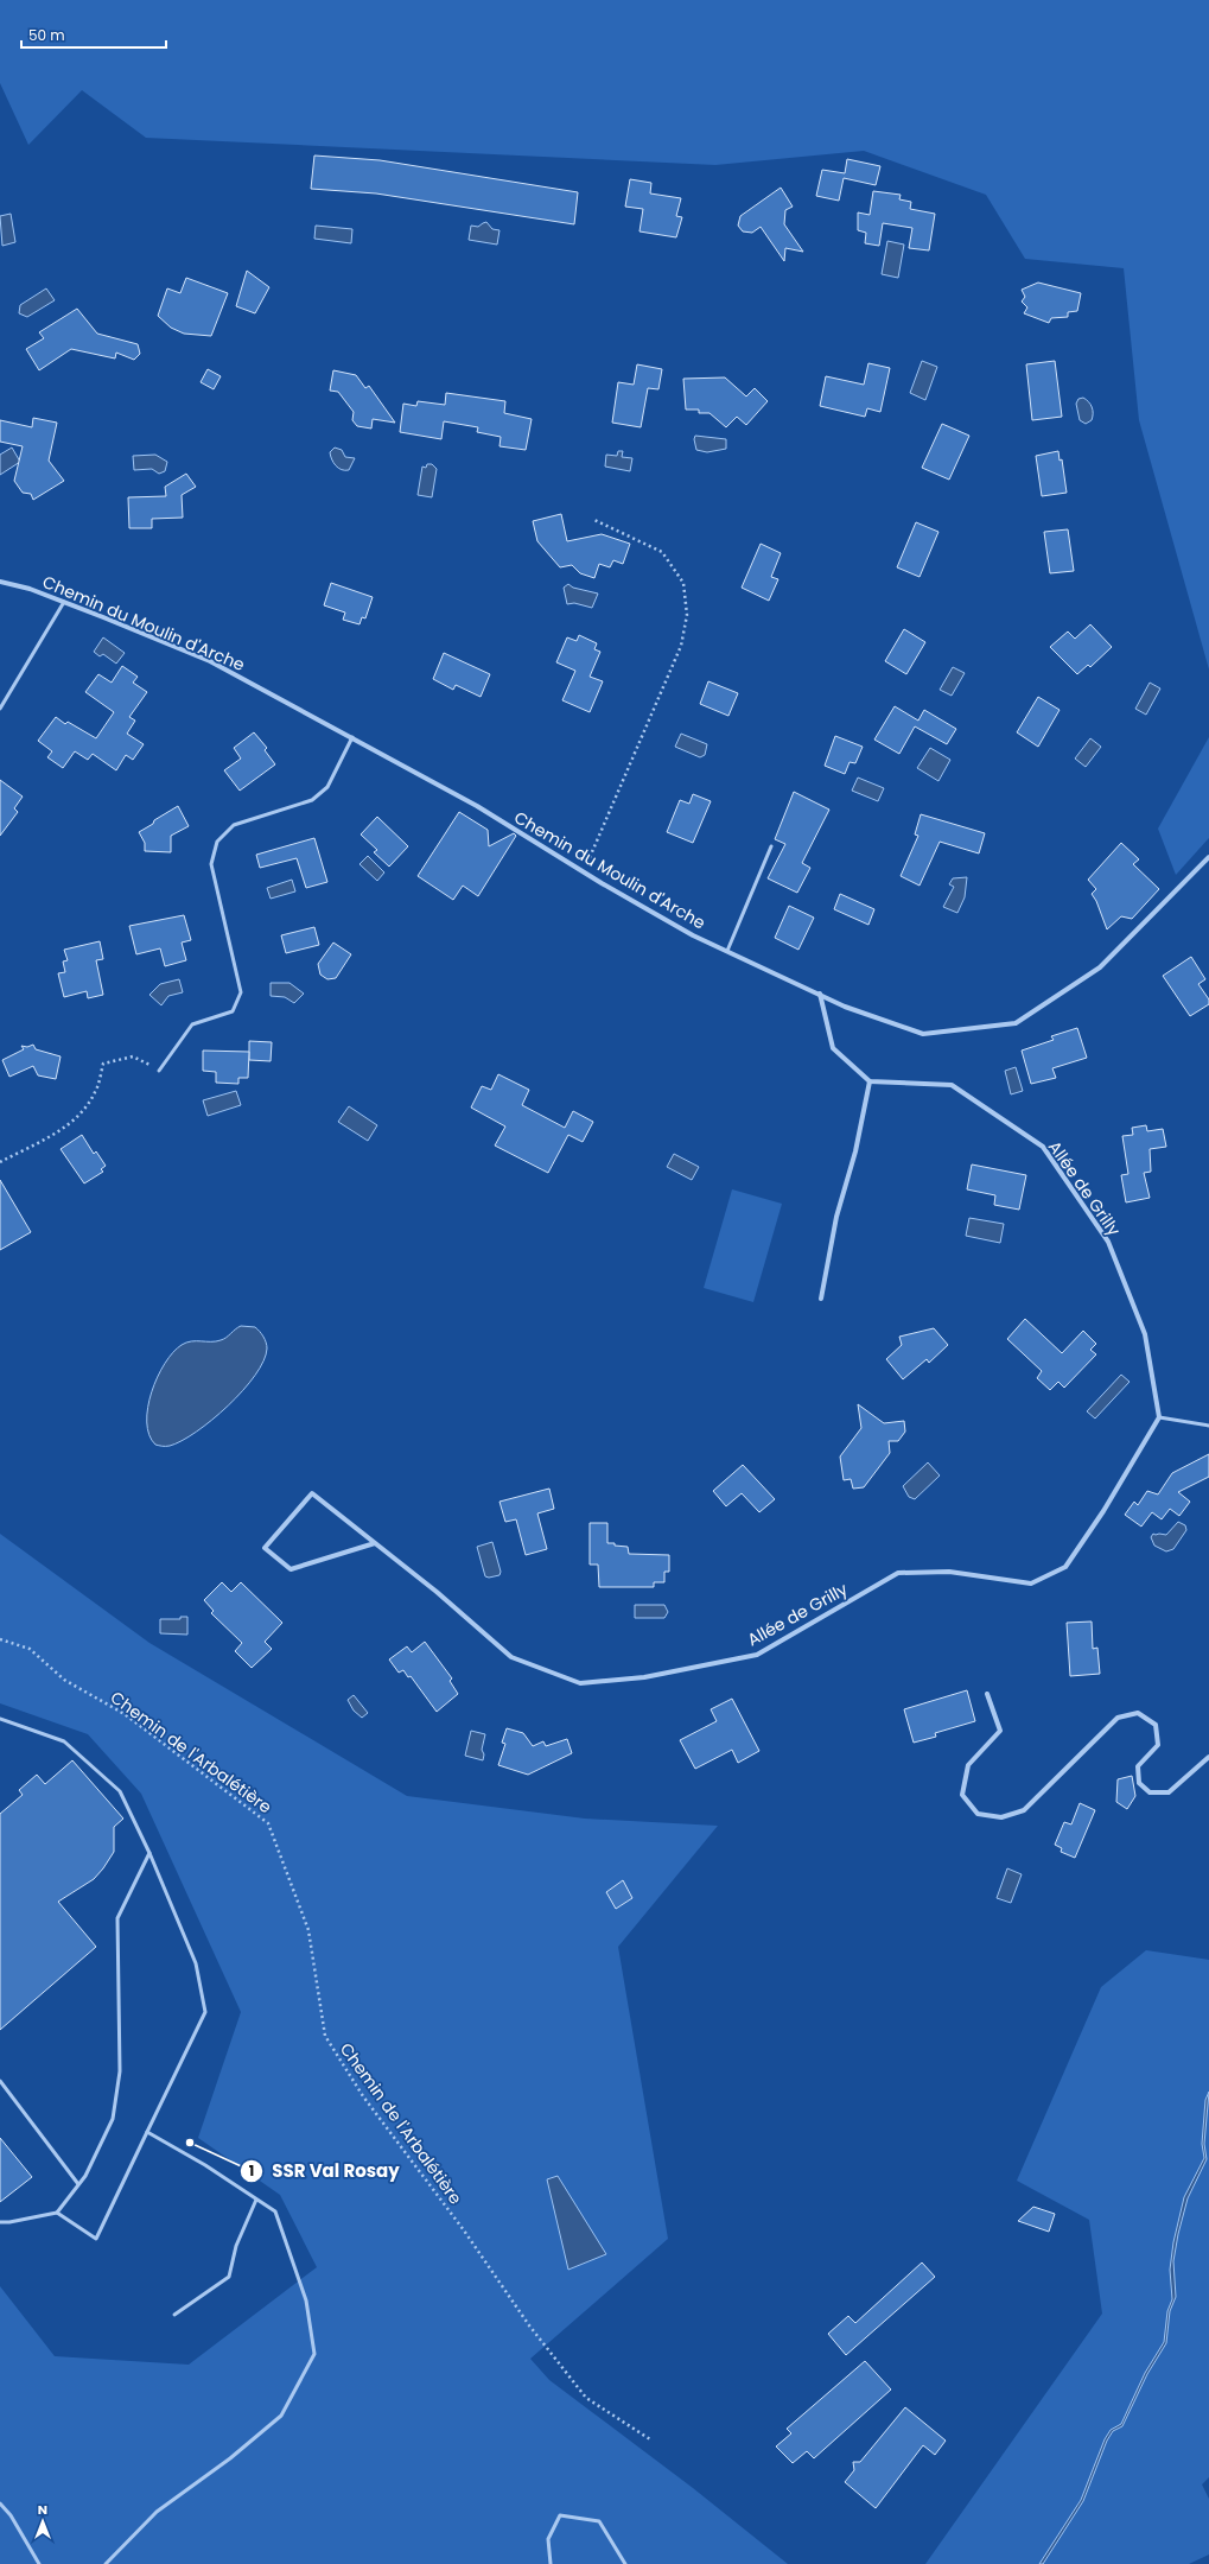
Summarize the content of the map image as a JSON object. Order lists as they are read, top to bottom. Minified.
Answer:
{"streets":{"street":["Chemin du Moulin d'Arche","Allée de Grilly"],"path":["Chemin de l'Arbalétière"]},"places":["SSR Val Rosay"],"scale_bar":"50 m","north":"top"}
